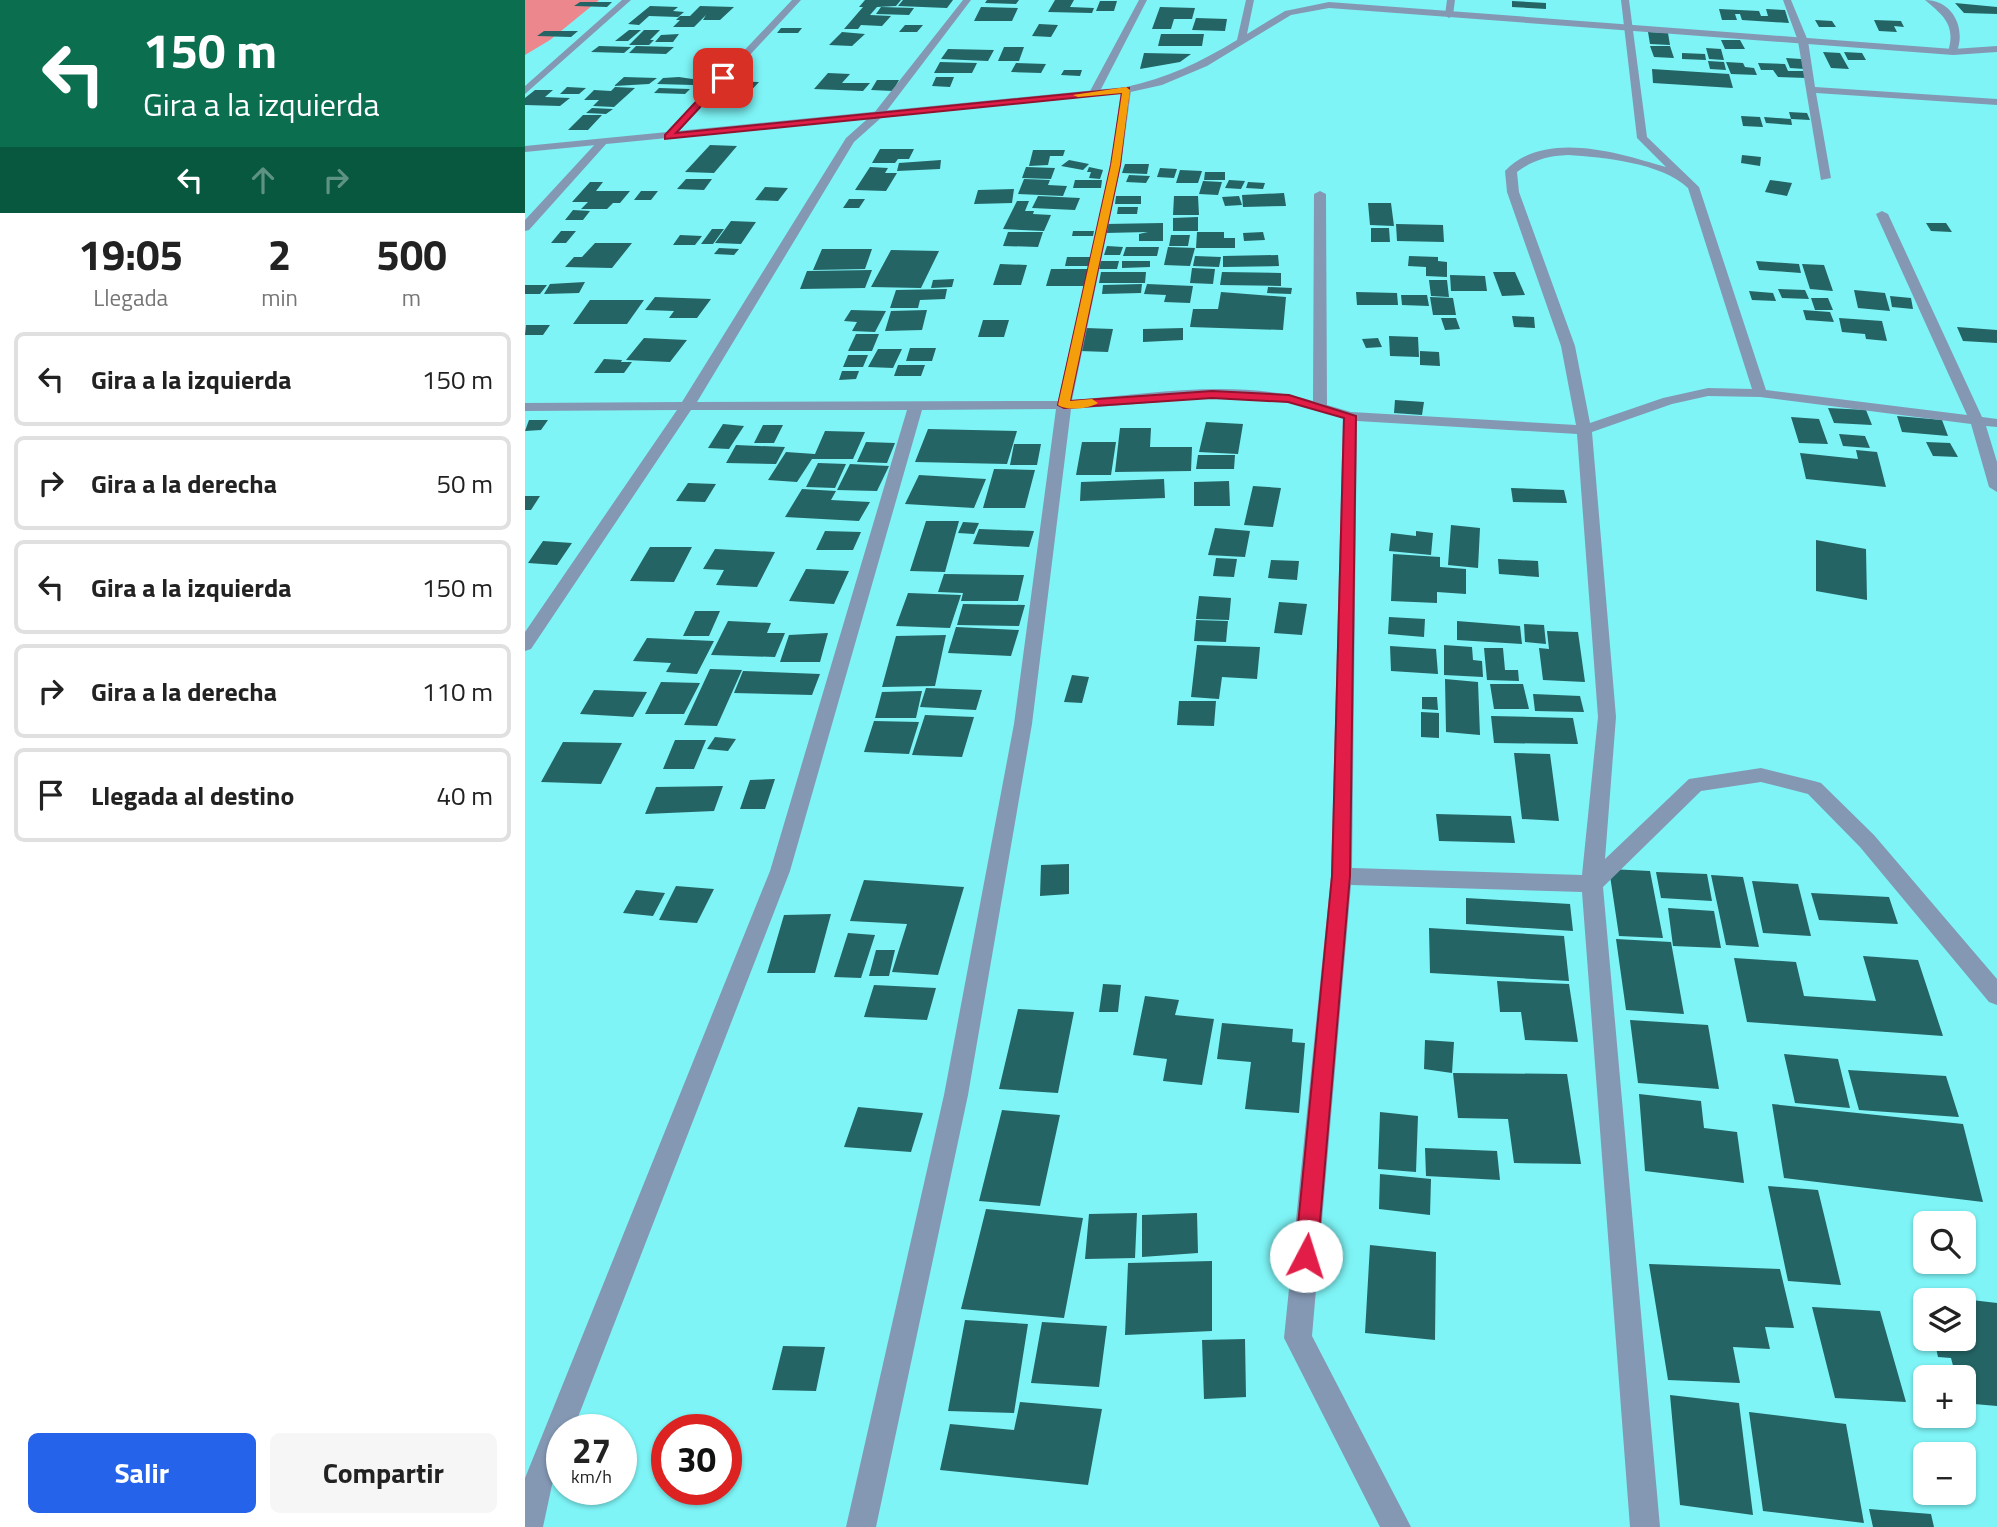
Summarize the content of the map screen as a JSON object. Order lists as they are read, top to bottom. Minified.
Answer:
{"page":{"turn":["150 m","Gira a la izquierda"],"eta":["19:05","Llegada","2","min","500","m"],"list":[{"name":"Gira a la izquierda","value":"150 m"},{"name":"Gira a la derecha","value":"50 m"},{"name":"Gira a la izquierda","value":"150 m"},{"name":"Gira a la derecha","value":"110 m"},{"name":"Llegada al destino","value":"40 m"}],"map_buttons":["+","−"],"speed":"27 km/h","limit":"30","buttons":["Salir","Compartir"]}}
